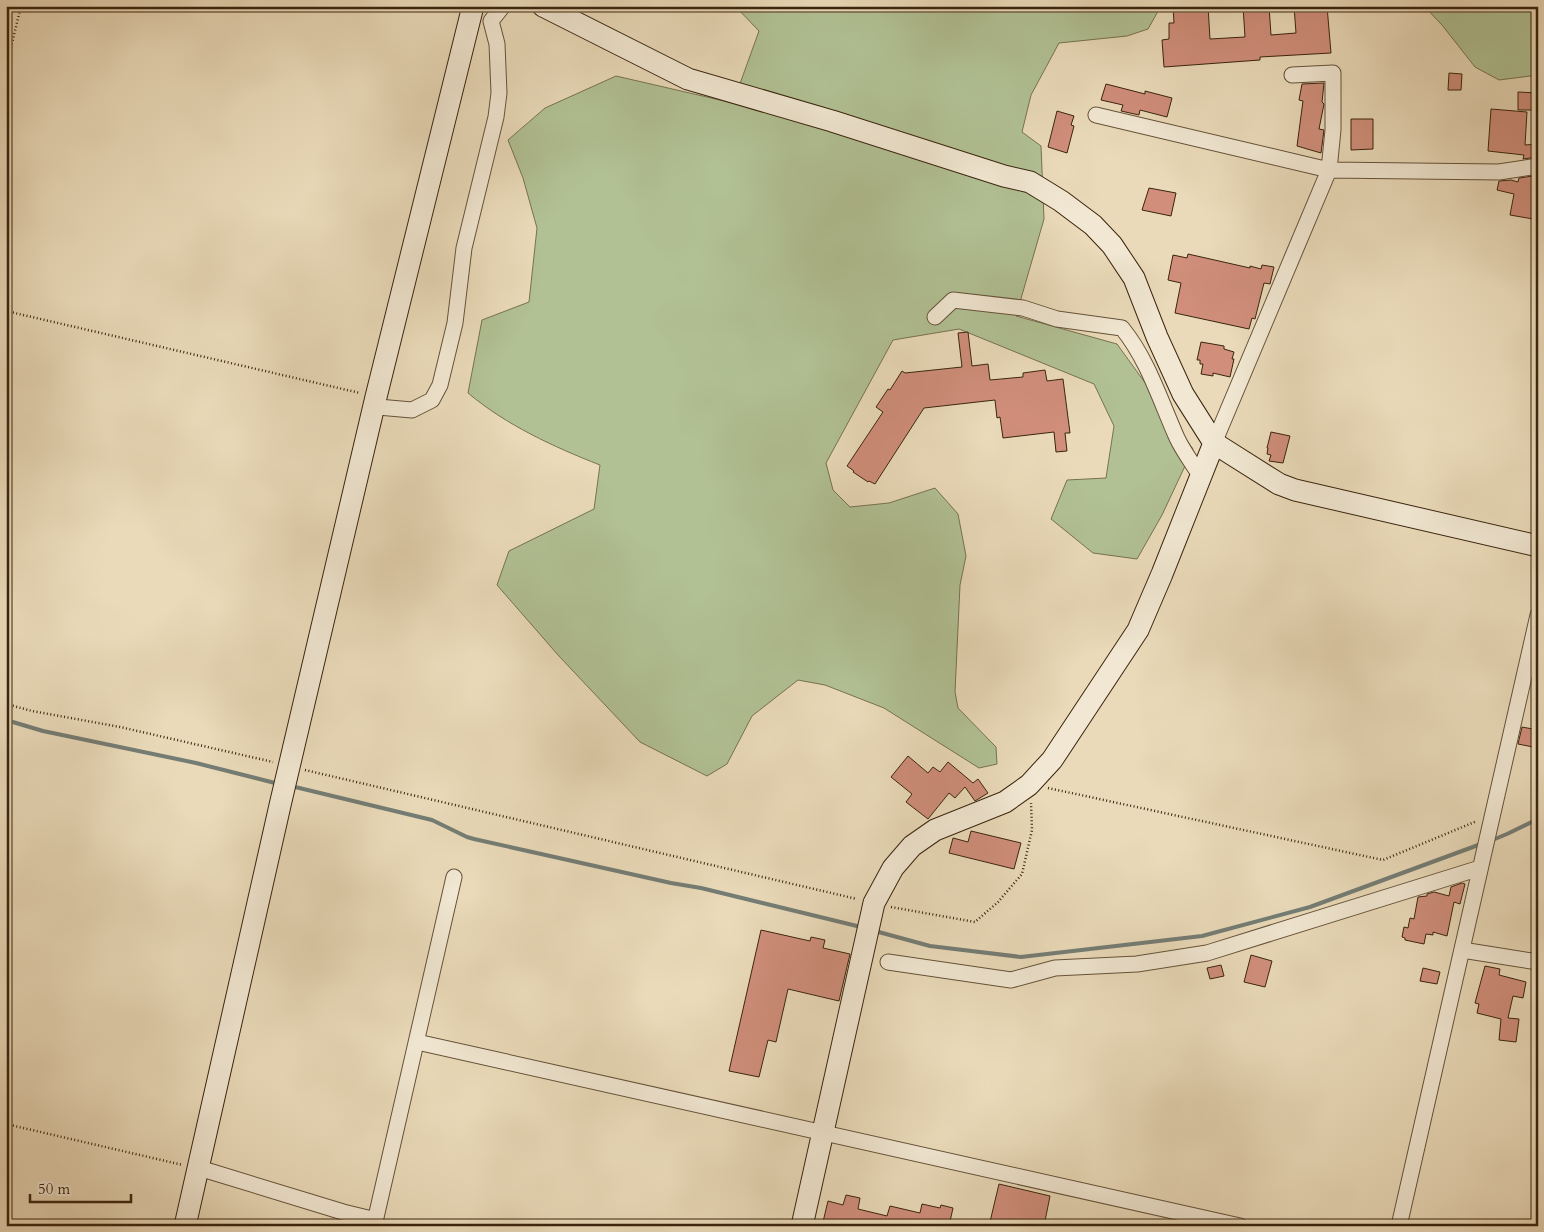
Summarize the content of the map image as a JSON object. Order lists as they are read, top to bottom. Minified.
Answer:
{"scale_bar":"50 m"}
